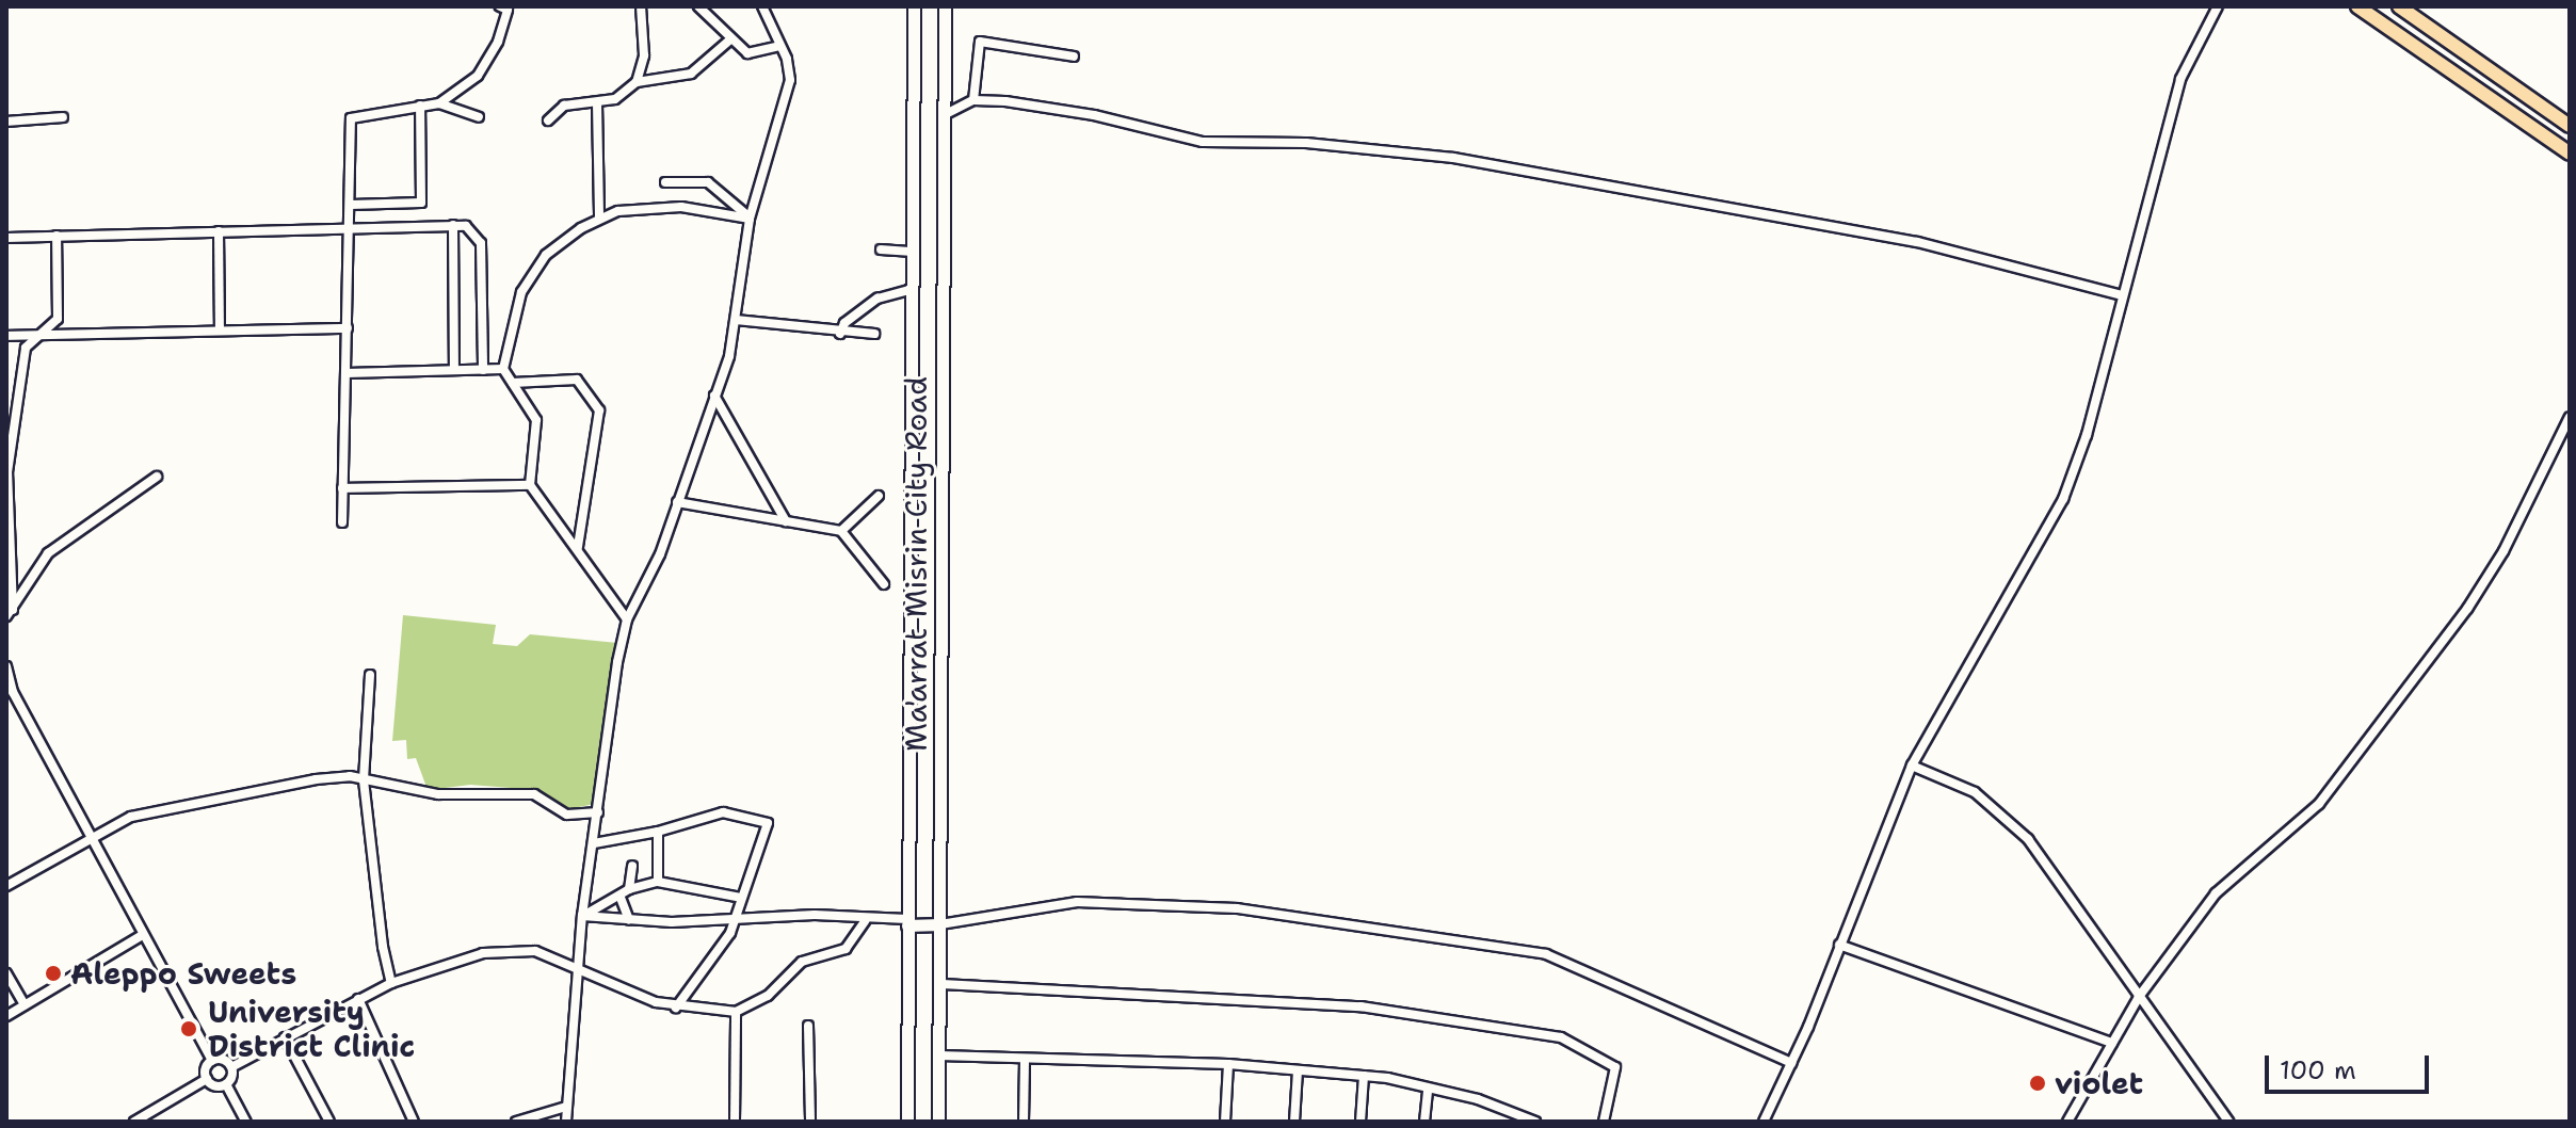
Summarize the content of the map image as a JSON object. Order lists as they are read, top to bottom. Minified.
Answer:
{"streets":{"main road":["Ma'arrat Misrin City Road"]},"places":["Aleppo Sweets","University District Clinic","violet"],"scale_bar":"100 m"}
